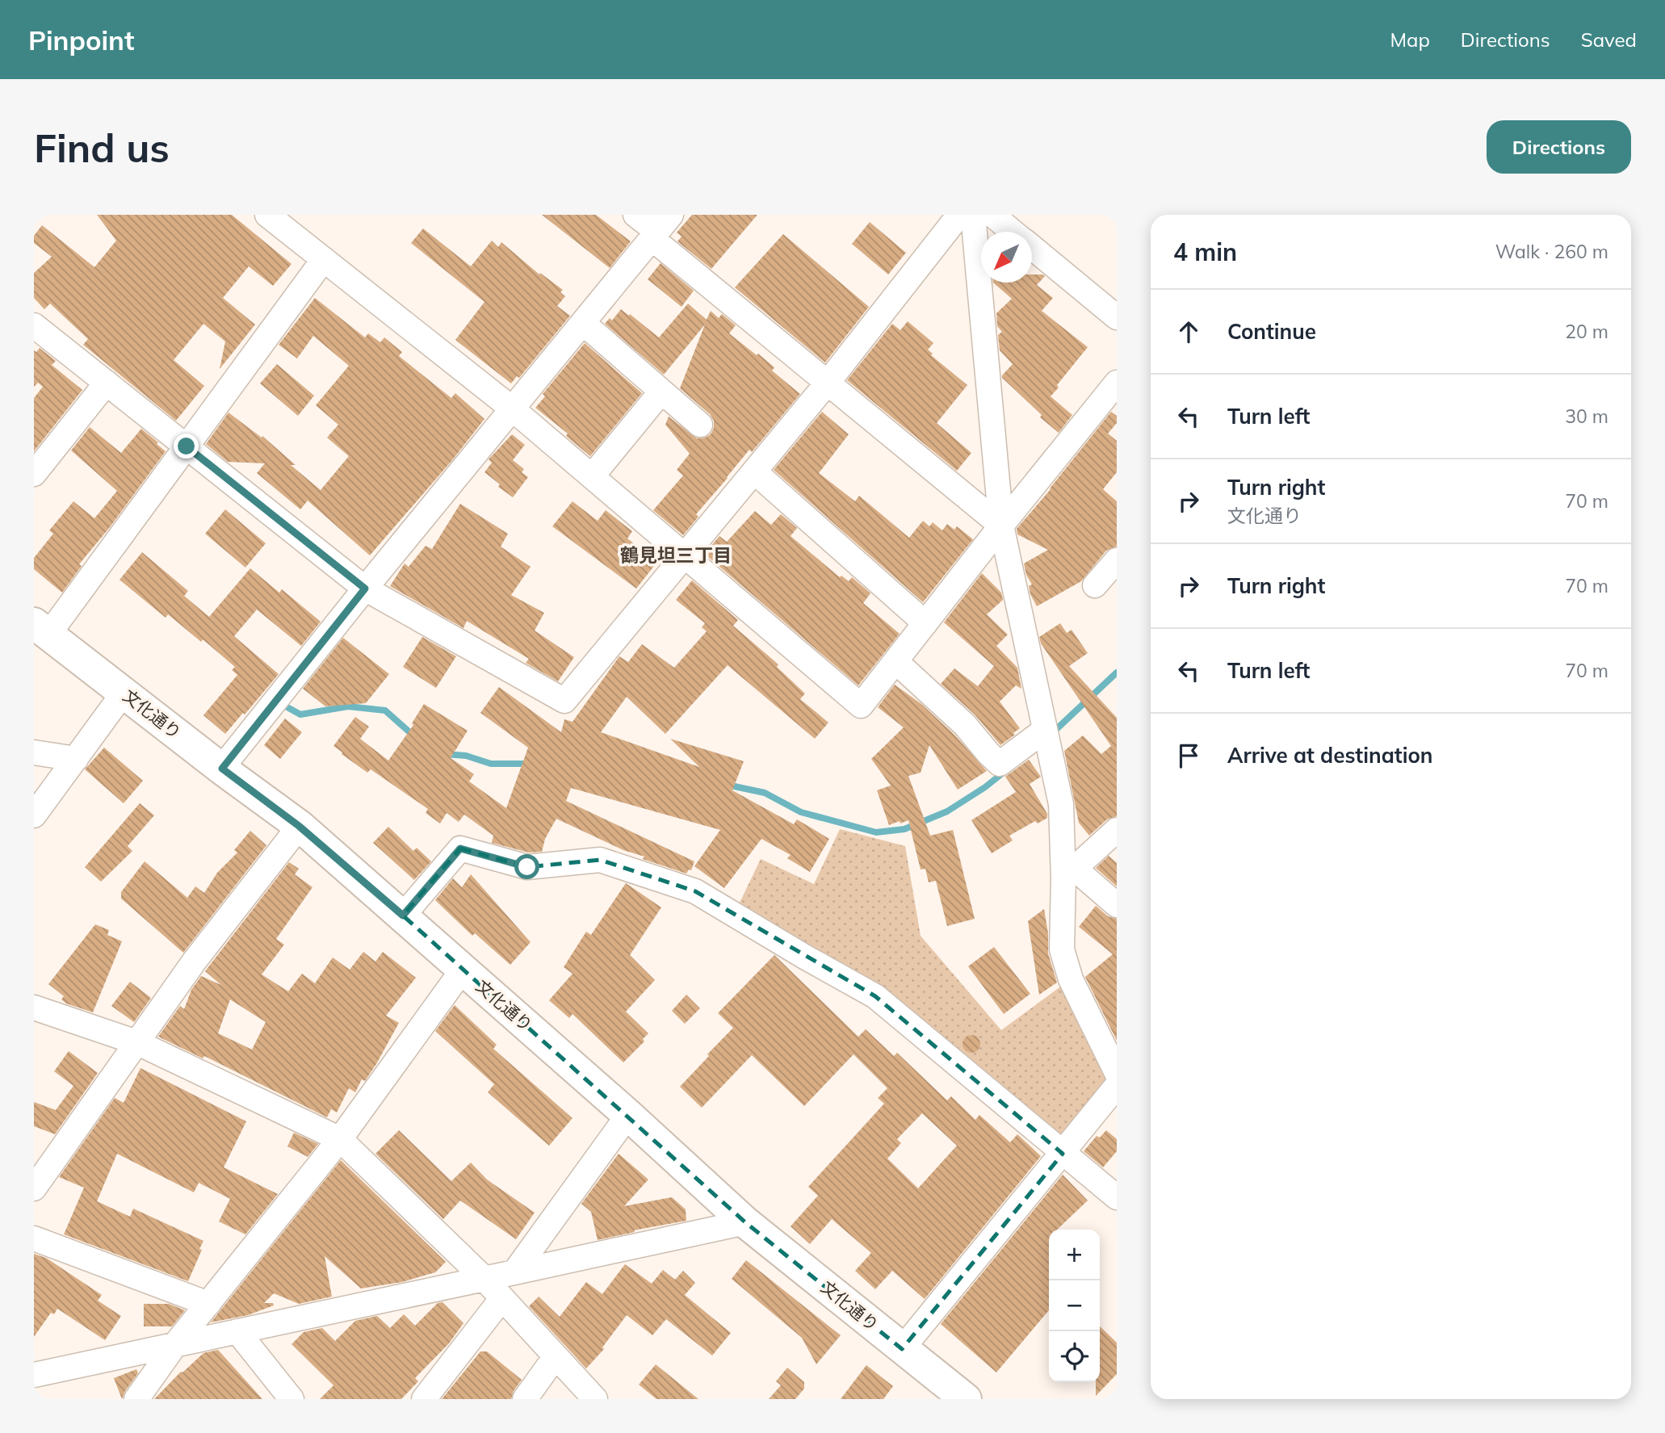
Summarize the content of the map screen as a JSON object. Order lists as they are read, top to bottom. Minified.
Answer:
{"streets":{"street":["文化通り"]},"districts":["鶴見坦三丁目"],"north":"bottom left","page":{"header":"Pinpoint","nav":["Map","Directions","Saved"],"buttons":"Directions","title":"Find us","heading":["4 min","Walk · 260 m"],"list":[["Continue","20 m"],["Turn left","30 m"],["Turn right","文化通り","70 m"],["Turn right","70 m"],["Turn left","70 m"],"Arrive at destination"],"map_buttons":["+","−"]}}
